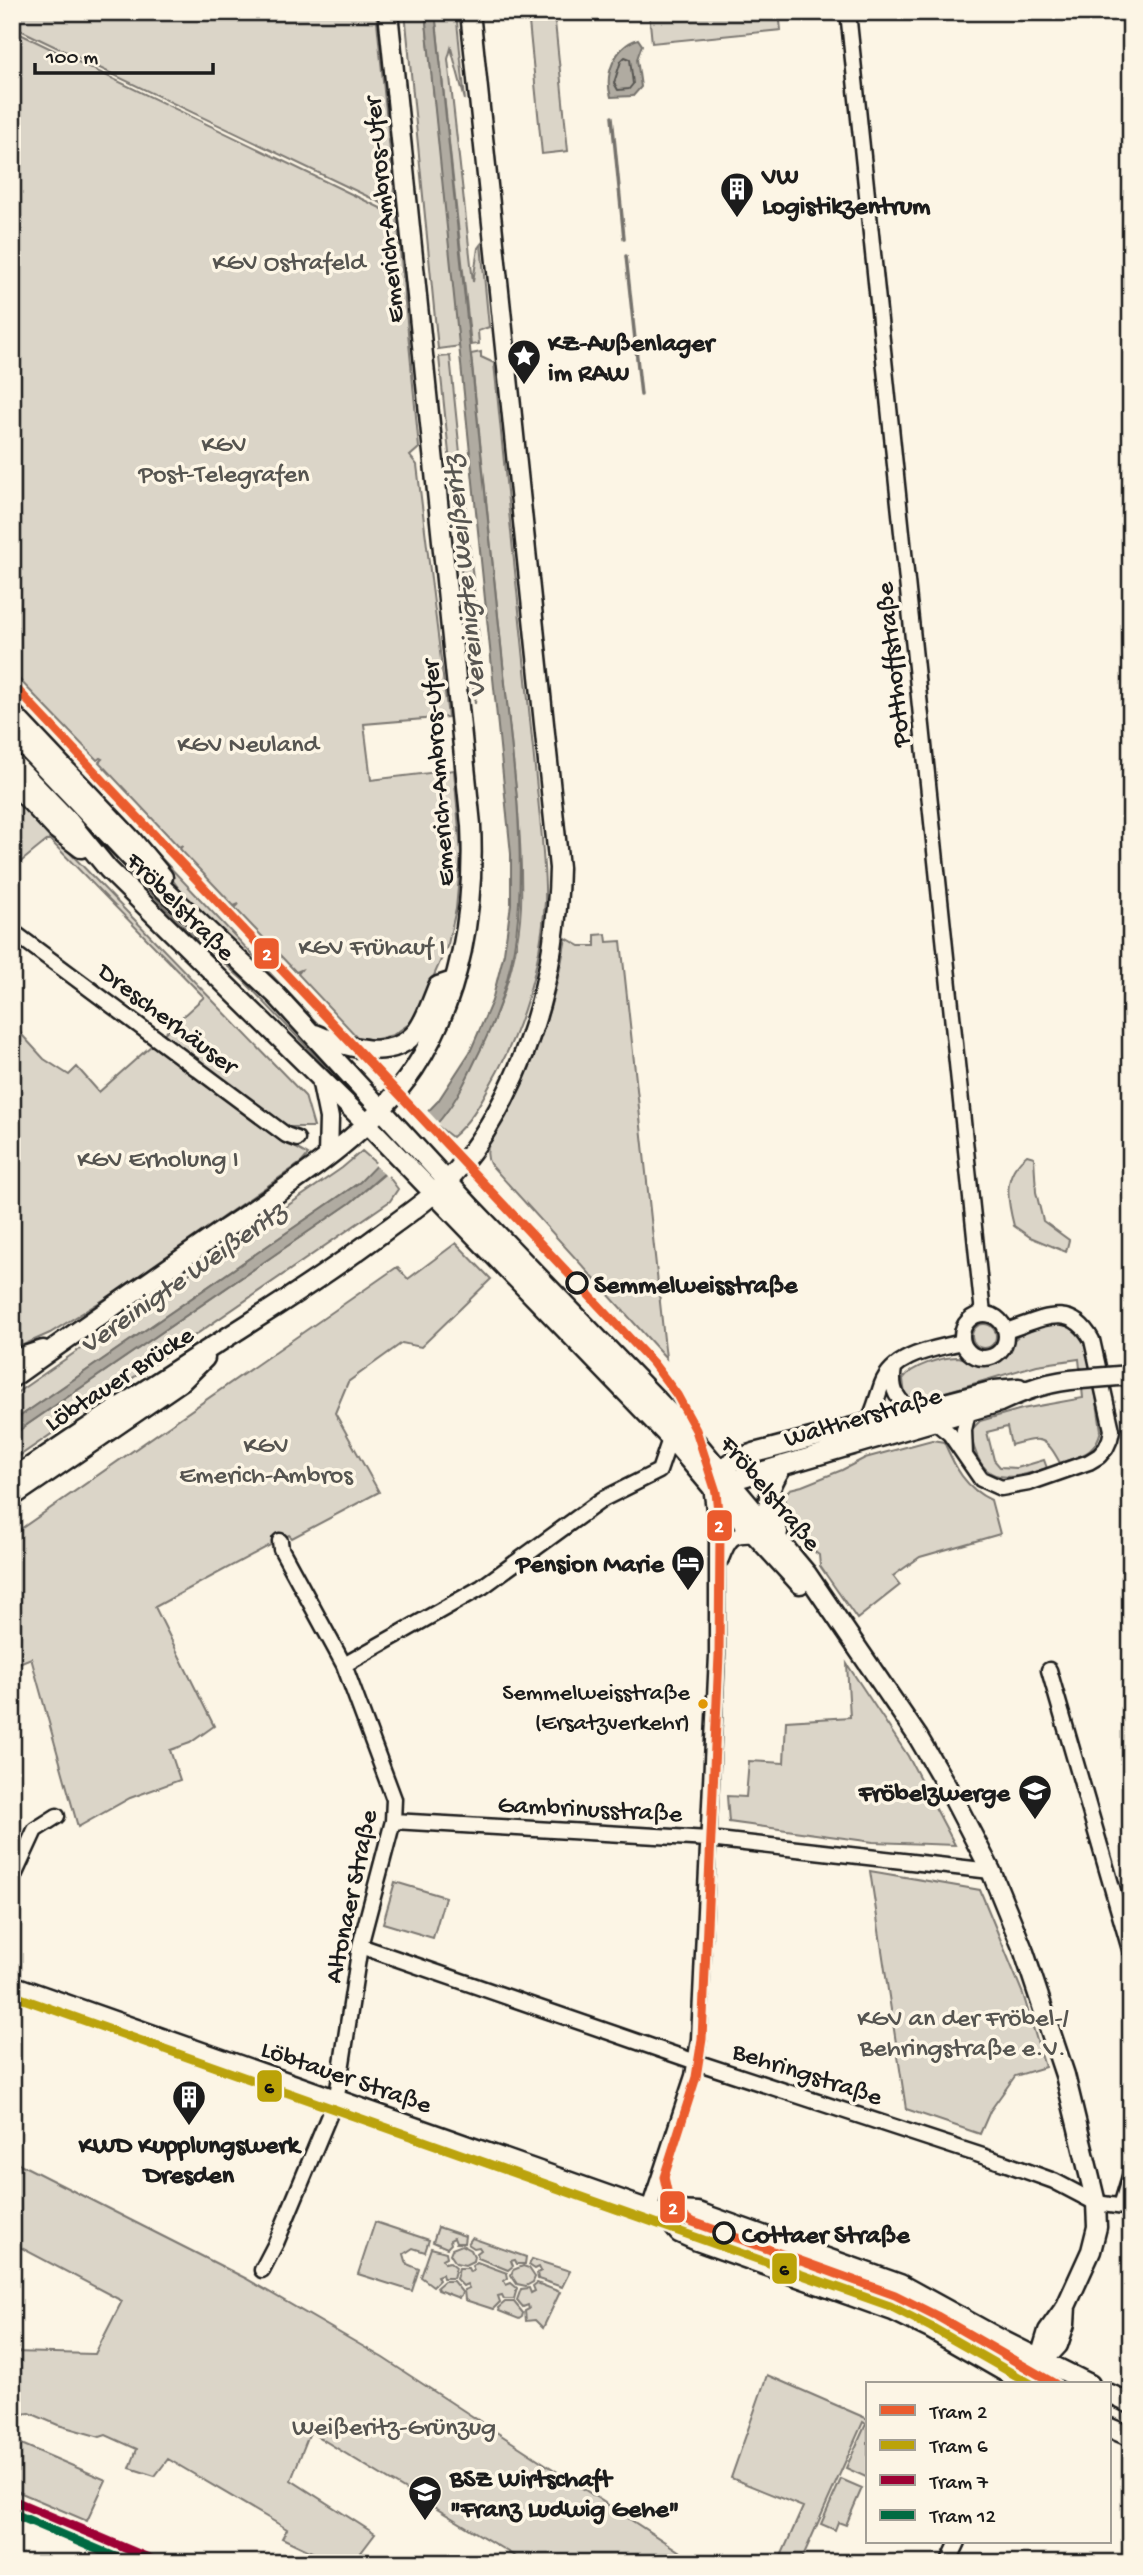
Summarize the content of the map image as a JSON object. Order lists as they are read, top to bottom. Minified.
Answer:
{"streets":{"main road":["Emerich-Ambros-Ufer","Fröbelstraße","Löbtauer Brücke","Waltherstraße","Löbtauer Straße"],"street":["Potthoffstraße","Drescherhäuser","Gambrinusstraße","Altonaer Straße","Behringstraße"]},"crossings":[["Emerich-Ambros-Ufer","Fröbelstraße"],["Fröbelstraße","Waltherstraße"],["Fröbelstraße","Gambrinusstraße"],["Fröbelstraße","Behringstraße"],["Fröbelstraße","Löbtauer Straße"],["Gambrinusstraße","Altonaer Straße"],["Altonaer Straße","Behringstraße"],["Altonaer Straße","Löbtauer Straße"]],"water":["Vereinigte Weißeritz"],"parks":["KGV Ostrafeld","KGV Post-Telegrafen","KGV Neuland","KGV Frühauf I","KGV Erholung I","KGV Emerich-Ambros","KGV an der Fröbel-/ Behringstraße e.V.","Weißeritz-Grünzug"],"places":{"building":["VW Logistikzentrum","KWD Kupplungswerk Dresden"],"place":["KZ-Außenlager im RAW"],"other":["Semmelweisstraße","Semmelweisstraße (Ersatzverkehr)","Cottaer Straße"],"hotel":["Pension Marie"],"school or university":["Fröbelzwerge","BSZ Wirtschaft \"Franz Ludwig Gehe\""]},"lines":["tram line 2","tram line 6","tram line 7","tram line 12"],"legend":["Tram 2","Tram 6","Tram 7","Tram 12"],"scale_bar":"100 m"}
